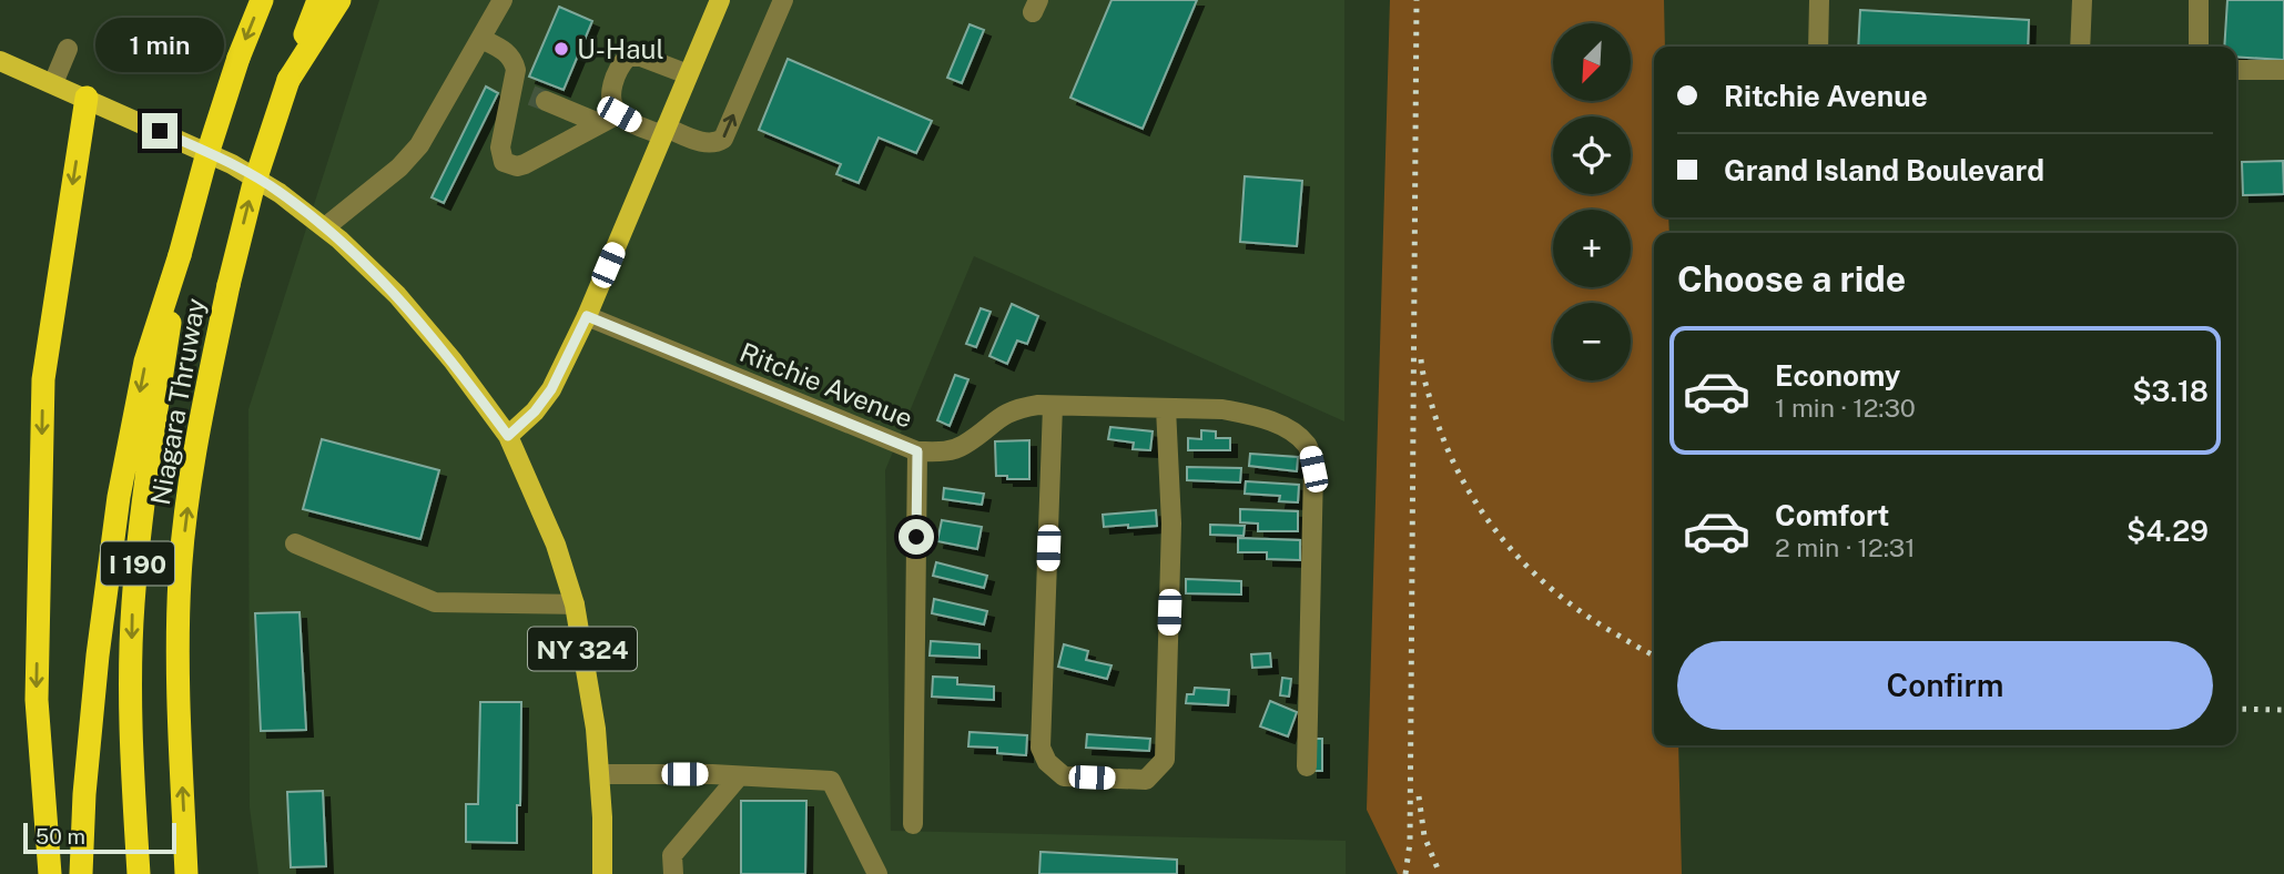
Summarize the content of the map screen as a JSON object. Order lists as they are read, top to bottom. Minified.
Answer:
{"streets":{"highway":["Niagara Thruway","I 190"],"main road":["NY 324"],"street":["Ritchie Avenue"]},"places":["U-Haul"],"scale_bar":"50 m","north":"bottom left","page":{"bubble":"1 min","map_buttons":["+","−"],"banner":["Ritchie Avenue","Grand Island Boulevard"],"heading":"Choose a ride","list":[{"name":"Economy","note":"1 min · 12:30","value":"$3.18"},{"name":"Comfort","note":"2 min · 12:31","value":"$4.29"}],"buttons":"Confirm","scale":"50 m"}}
